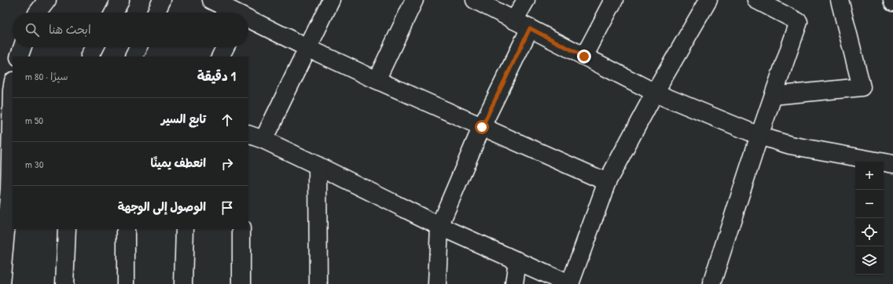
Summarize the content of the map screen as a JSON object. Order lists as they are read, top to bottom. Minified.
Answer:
{"page":{"search":"ابحث هنا","heading":["1 دقيقة","سيرًا · 80 m"],"list":[["تابع السير","50 m"],["انعطف يمينًا","30 m"],"الوصول إلى الوجهة"],"map_buttons":["+","−"]}}
